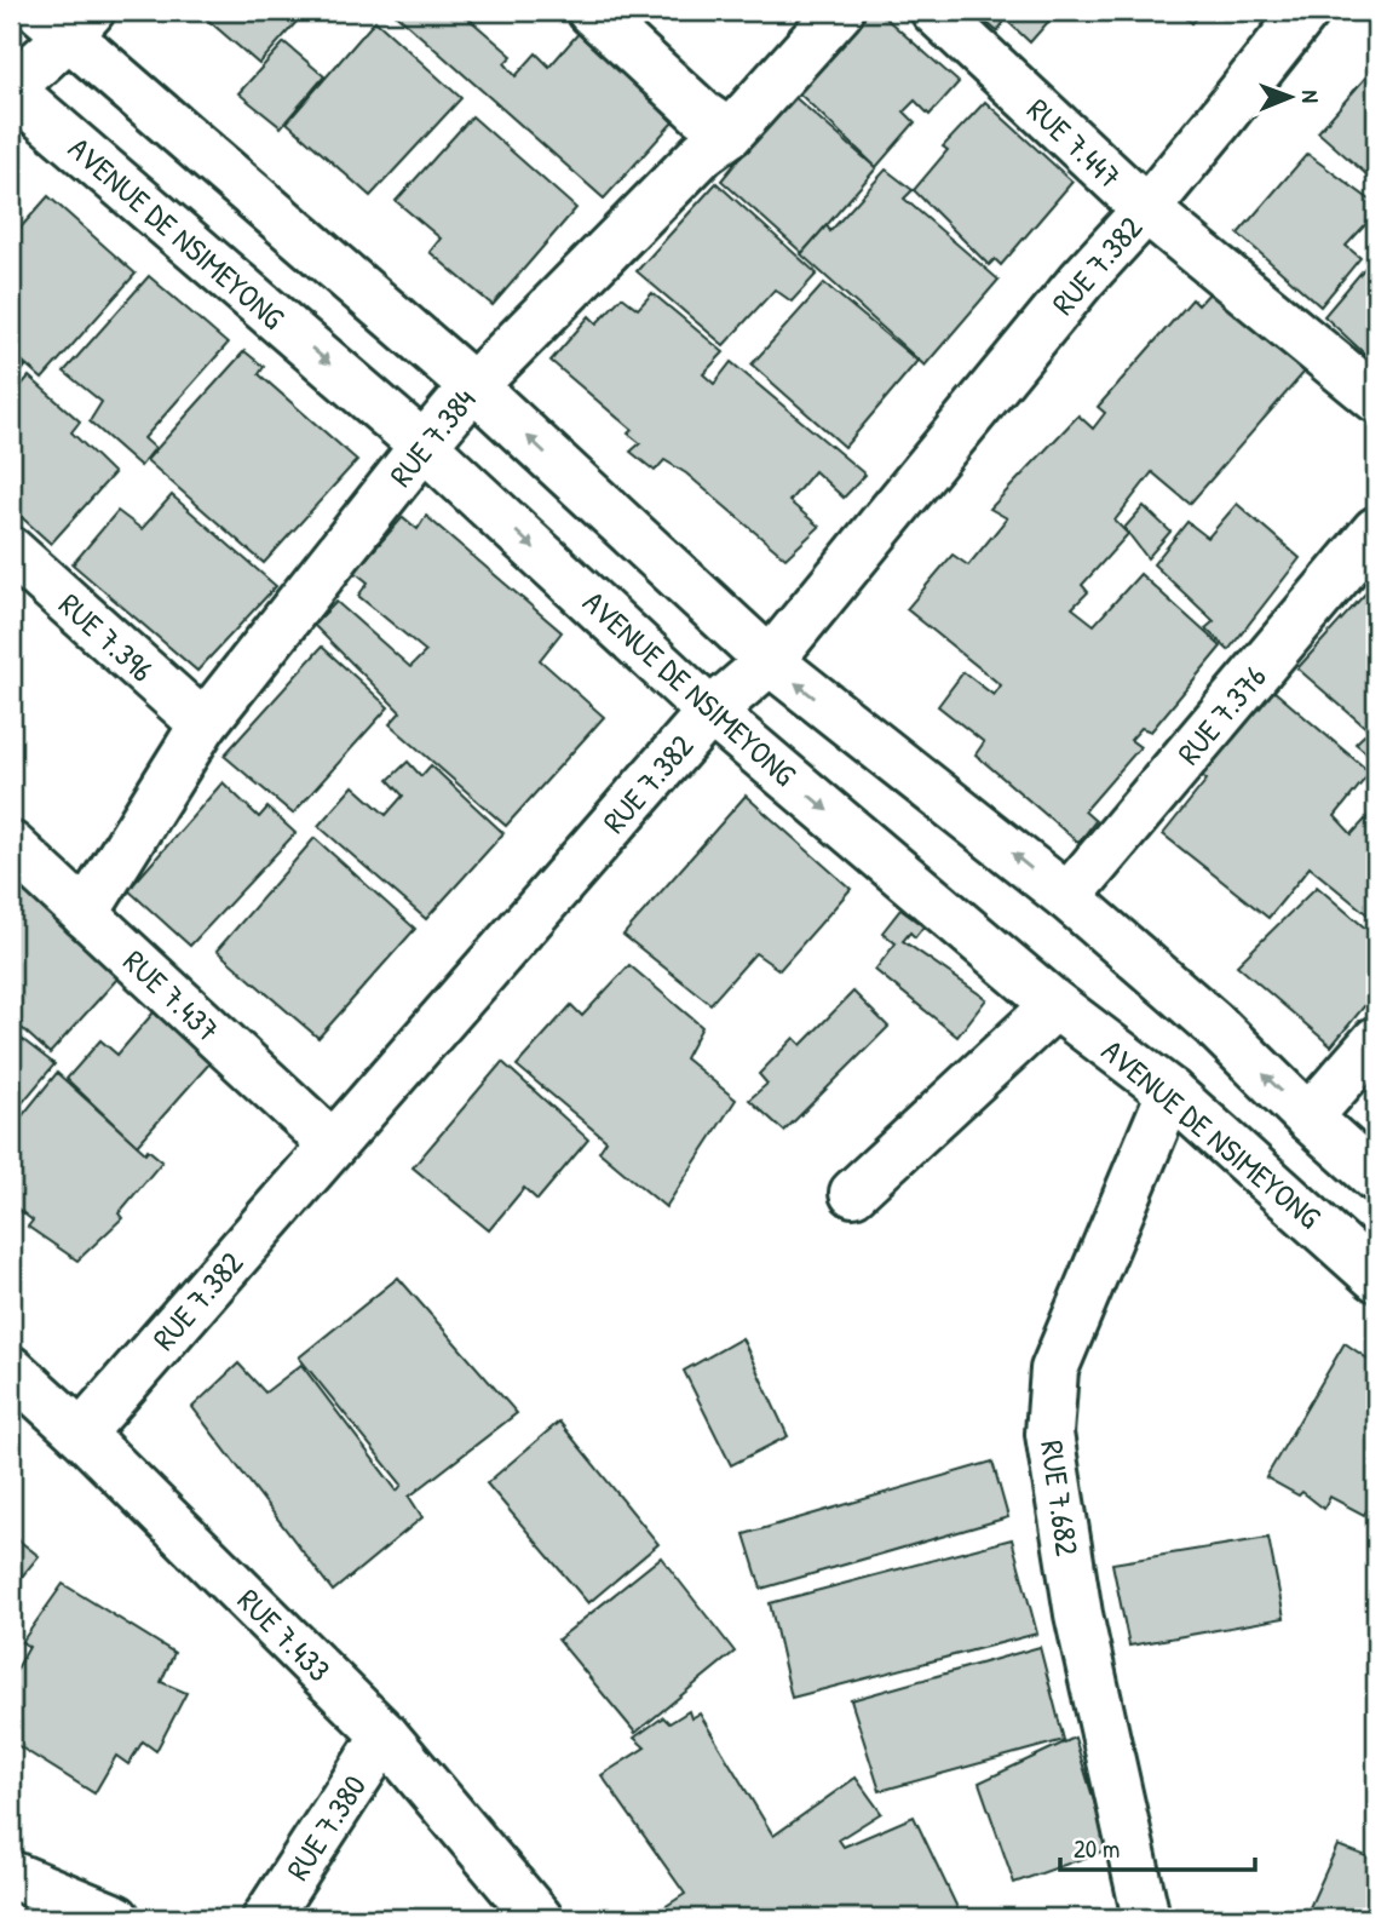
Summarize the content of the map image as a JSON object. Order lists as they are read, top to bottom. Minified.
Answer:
{"streets":{"street":["RUE 7.447","AVENUE DE NSIMEYONG","RUE 7.382","RUE 7.384","RUE 7.396","RUE 7.376","RUE 7.437","RUE 7.682","RUE 7.433","RUE 7.380"]},"crossings":[["RUE 7.447","RUE 7.382"],["AVENUE DE NSIMEYONG","RUE 7.382"],["AVENUE DE NSIMEYONG","RUE 7.384"],["AVENUE DE NSIMEYONG","RUE 7.682"],["RUE 7.382","RUE 7.437"],["RUE 7.382","RUE 7.433"],["RUE 7.384","RUE 7.396"],["RUE 7.384","RUE 7.437"],["RUE 7.433","RUE 7.380"]],"scale_bar":"20 m","north":"right"}
